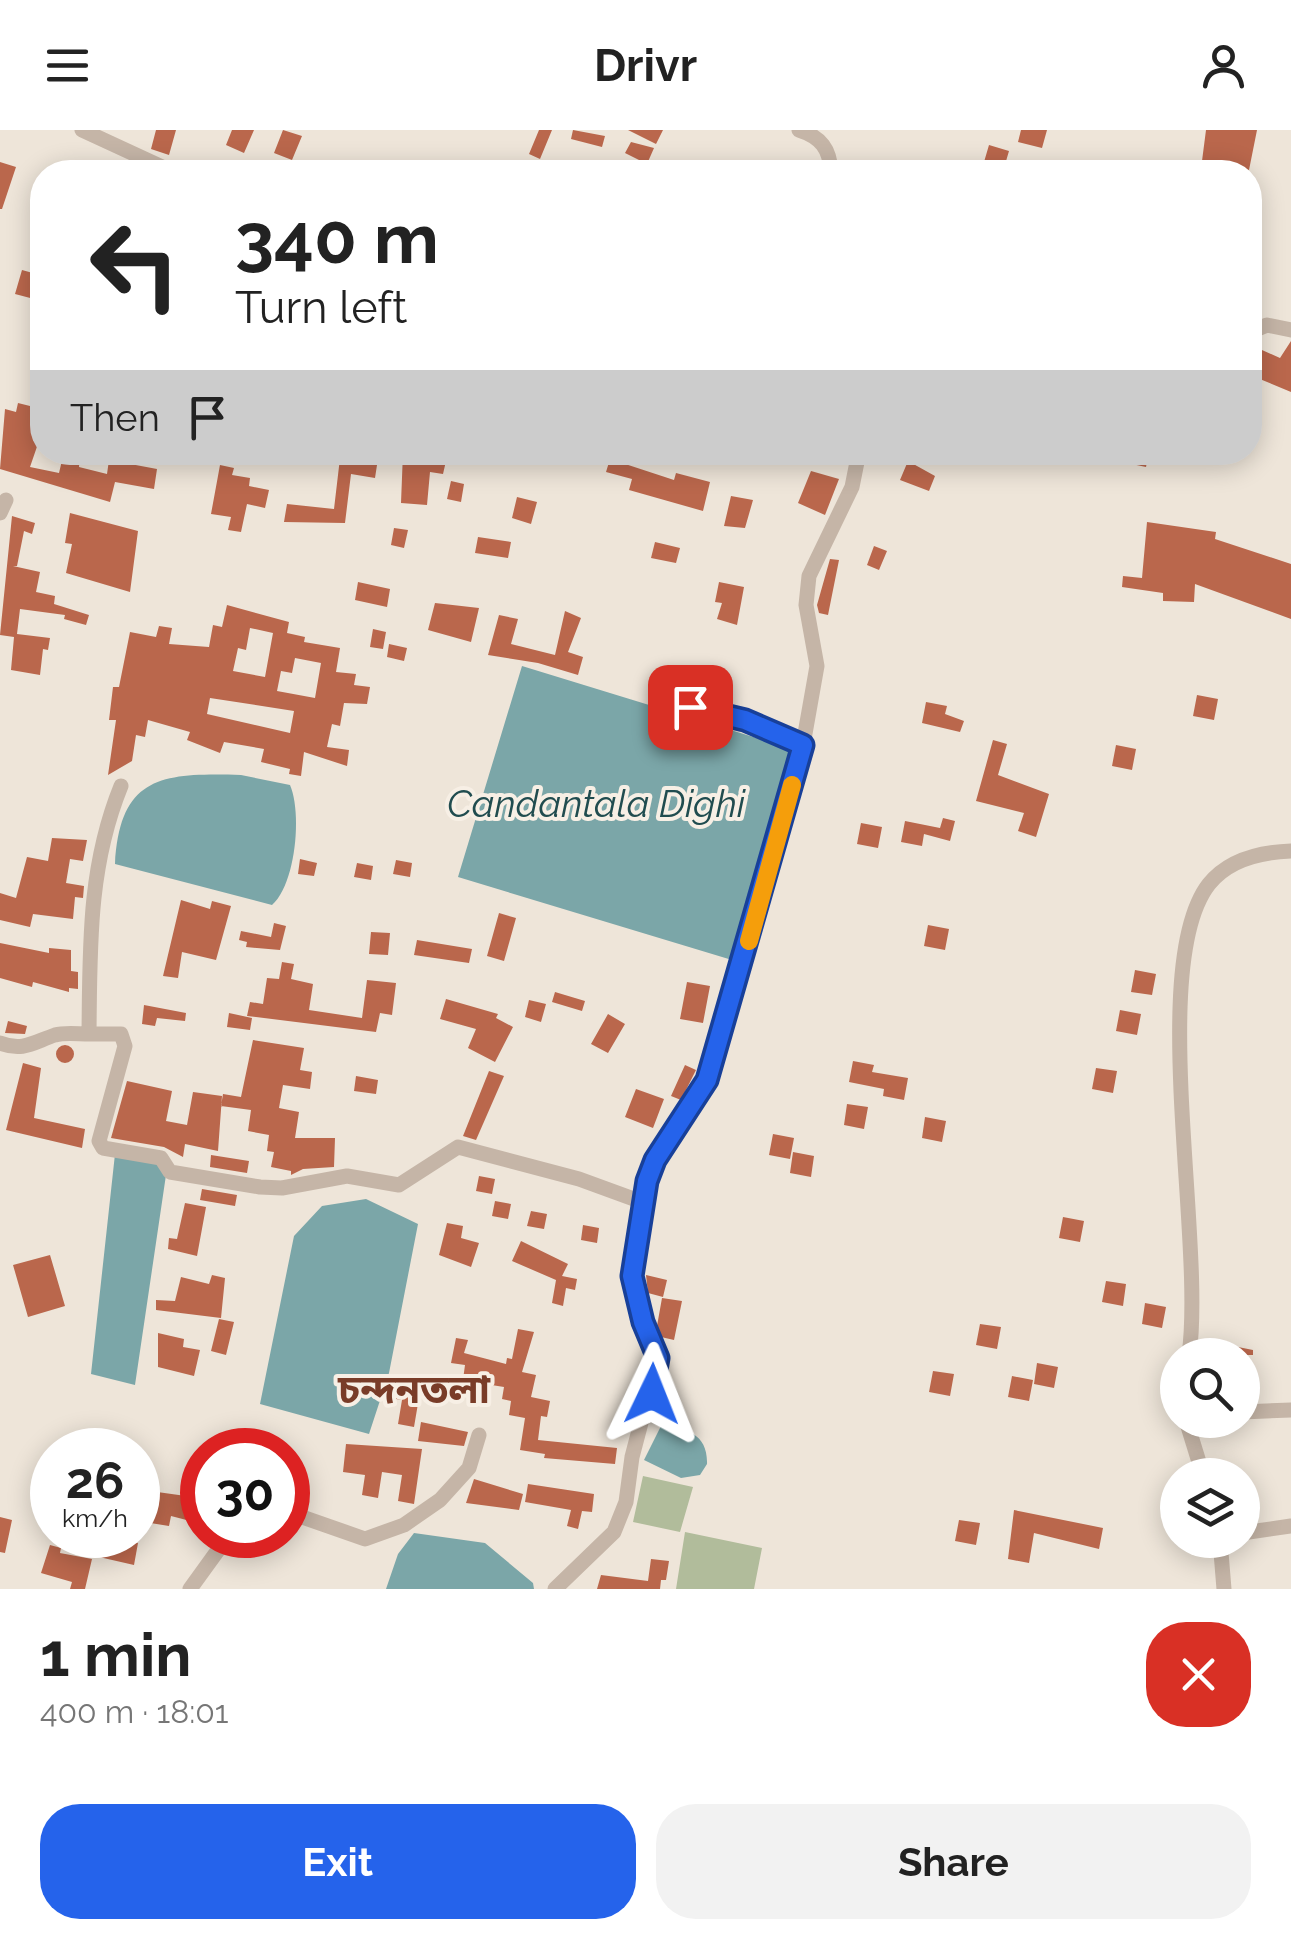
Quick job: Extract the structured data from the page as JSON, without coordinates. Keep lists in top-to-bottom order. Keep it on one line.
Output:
{"districts":["চন্দনতলা"],"water":["Candantala Dighi"],"page":{"header":"Drivr","turn":["340 m","Turn left"],"then":"Then","speed":"26 km/h","limit":"30","heading":["1 min","400 m · 18:01"],"buttons":["Exit","Share"]}}
